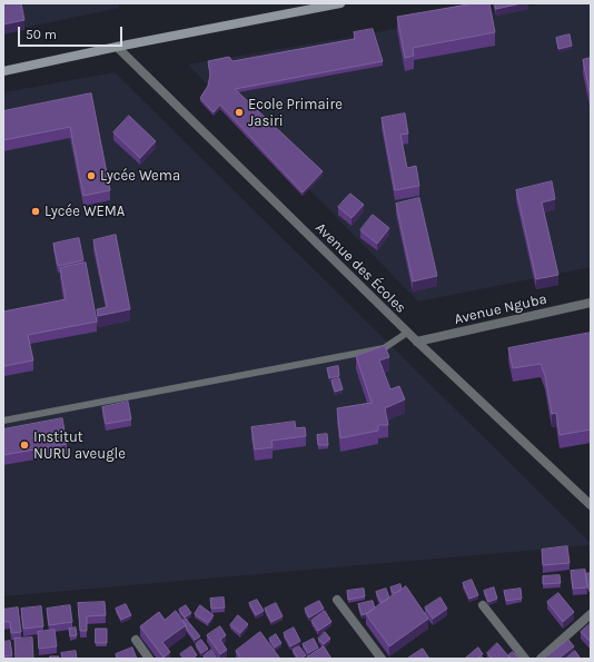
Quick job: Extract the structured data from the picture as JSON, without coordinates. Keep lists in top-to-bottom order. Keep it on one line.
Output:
{"streets":{"street":["Avenue des Écoles","Avenue Nguba"]},"crossings":[["Avenue des Écoles","Avenue Nguba"]],"places":["Ecole Primaire Jasiri","Lycée Wema","Lycée WEMA","Institut NURU aveugle"],"scale_bar":"50 m"}
